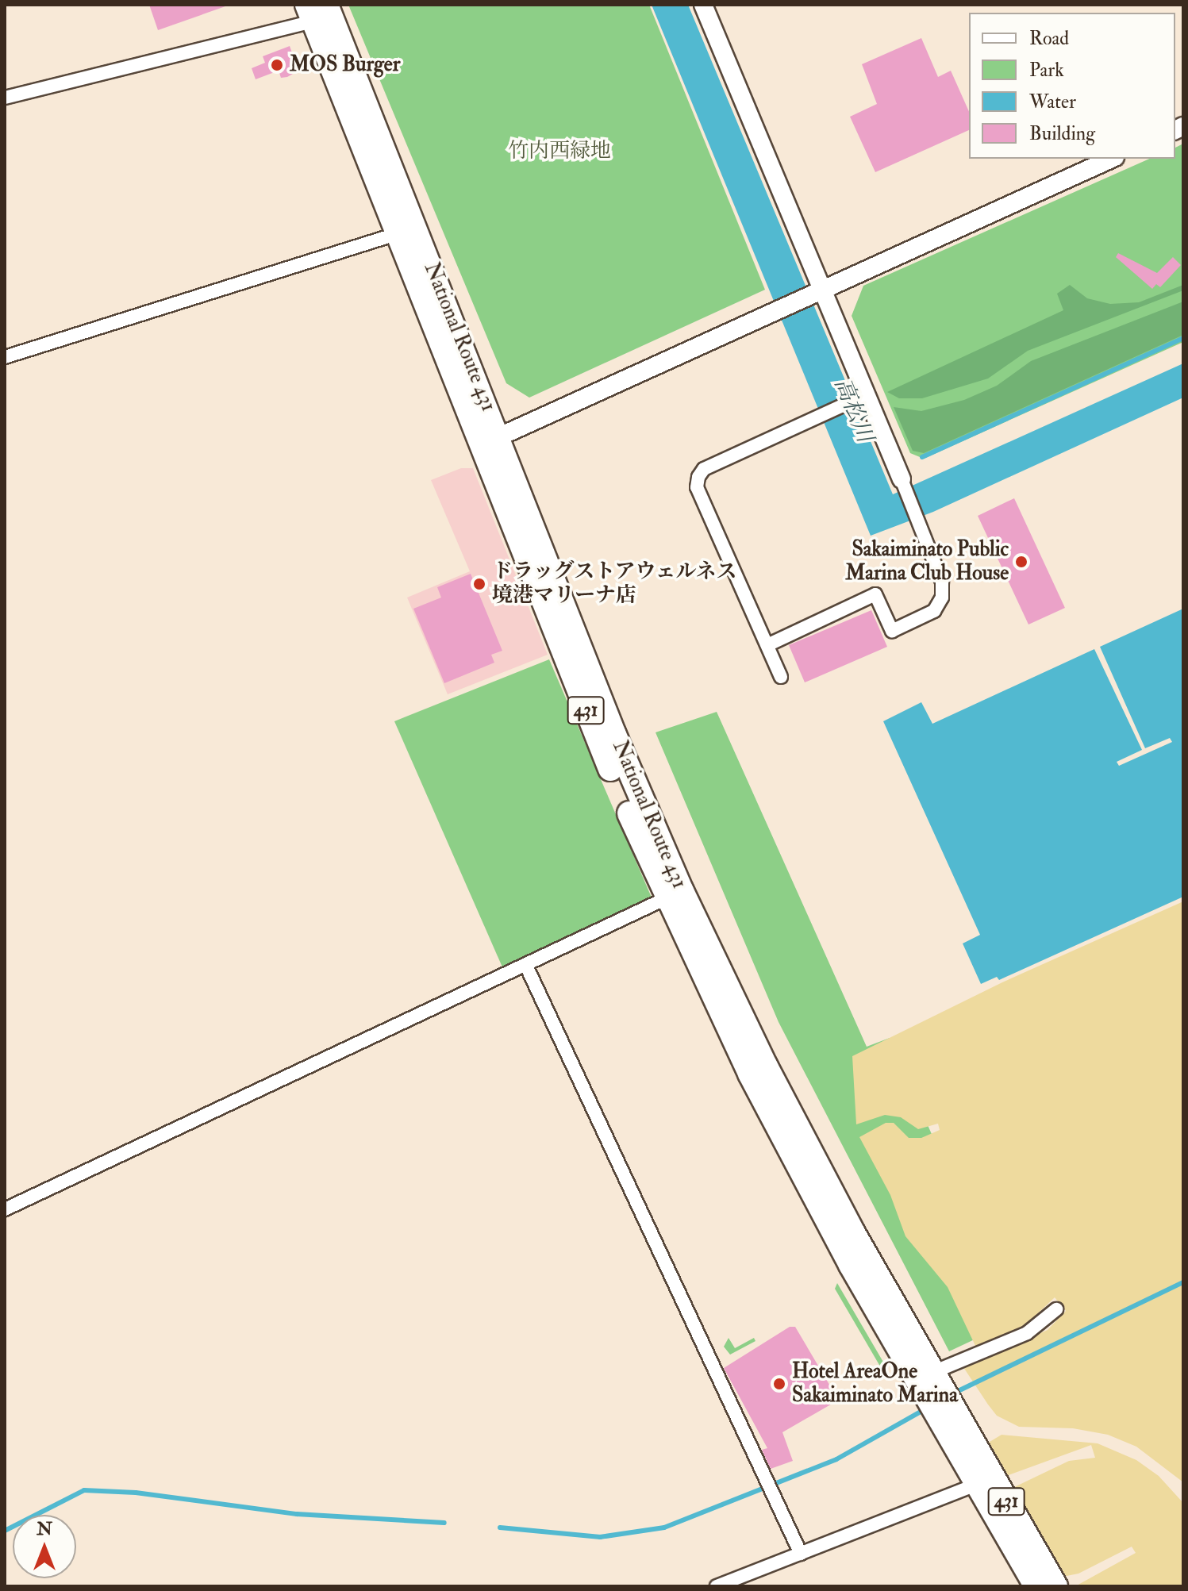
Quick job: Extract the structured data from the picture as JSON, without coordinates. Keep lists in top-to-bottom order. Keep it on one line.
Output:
{"streets":{"highway":["National Route 431","431"]},"water":["高松川"],"parks":["竹内西緑地"],"places":["MOS Burger","Sakaiminato Public Marina Club House","ドラッグストアウェルネス 境港マリーナ店","Hotel AreaOne Sakaiminato Marina"],"legend":["Road","Park","Water","Building"],"north":"top"}
